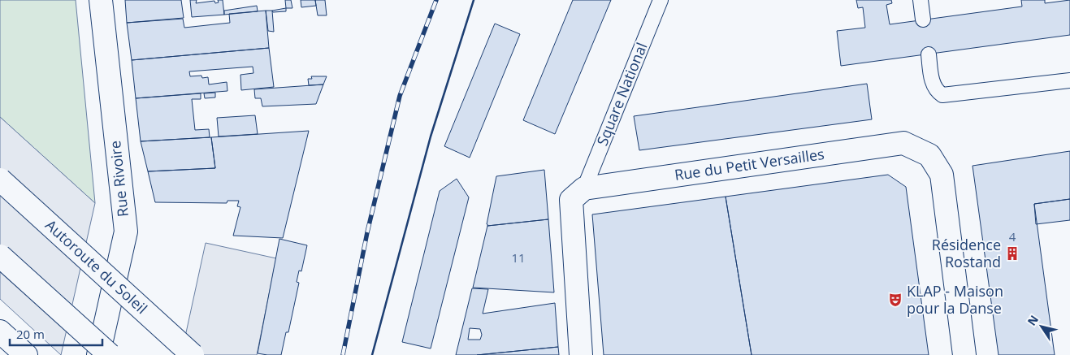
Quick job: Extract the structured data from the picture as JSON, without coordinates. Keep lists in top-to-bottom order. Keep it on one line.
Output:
{"streets":{"main road":["Rue du Petit Versailles","Rue Rivoire","Autoroute du Soleil"],"lane":["Square National"]},"crossings":[["Square National","Rue du Petit Versailles"]],"places":{"building":["Résidence Rostand"],"theatre":["KLAP - Maison pour la Danse"]},"house_numbers":["4","11"],"scale_bar":"20 m","north":"top left"}
